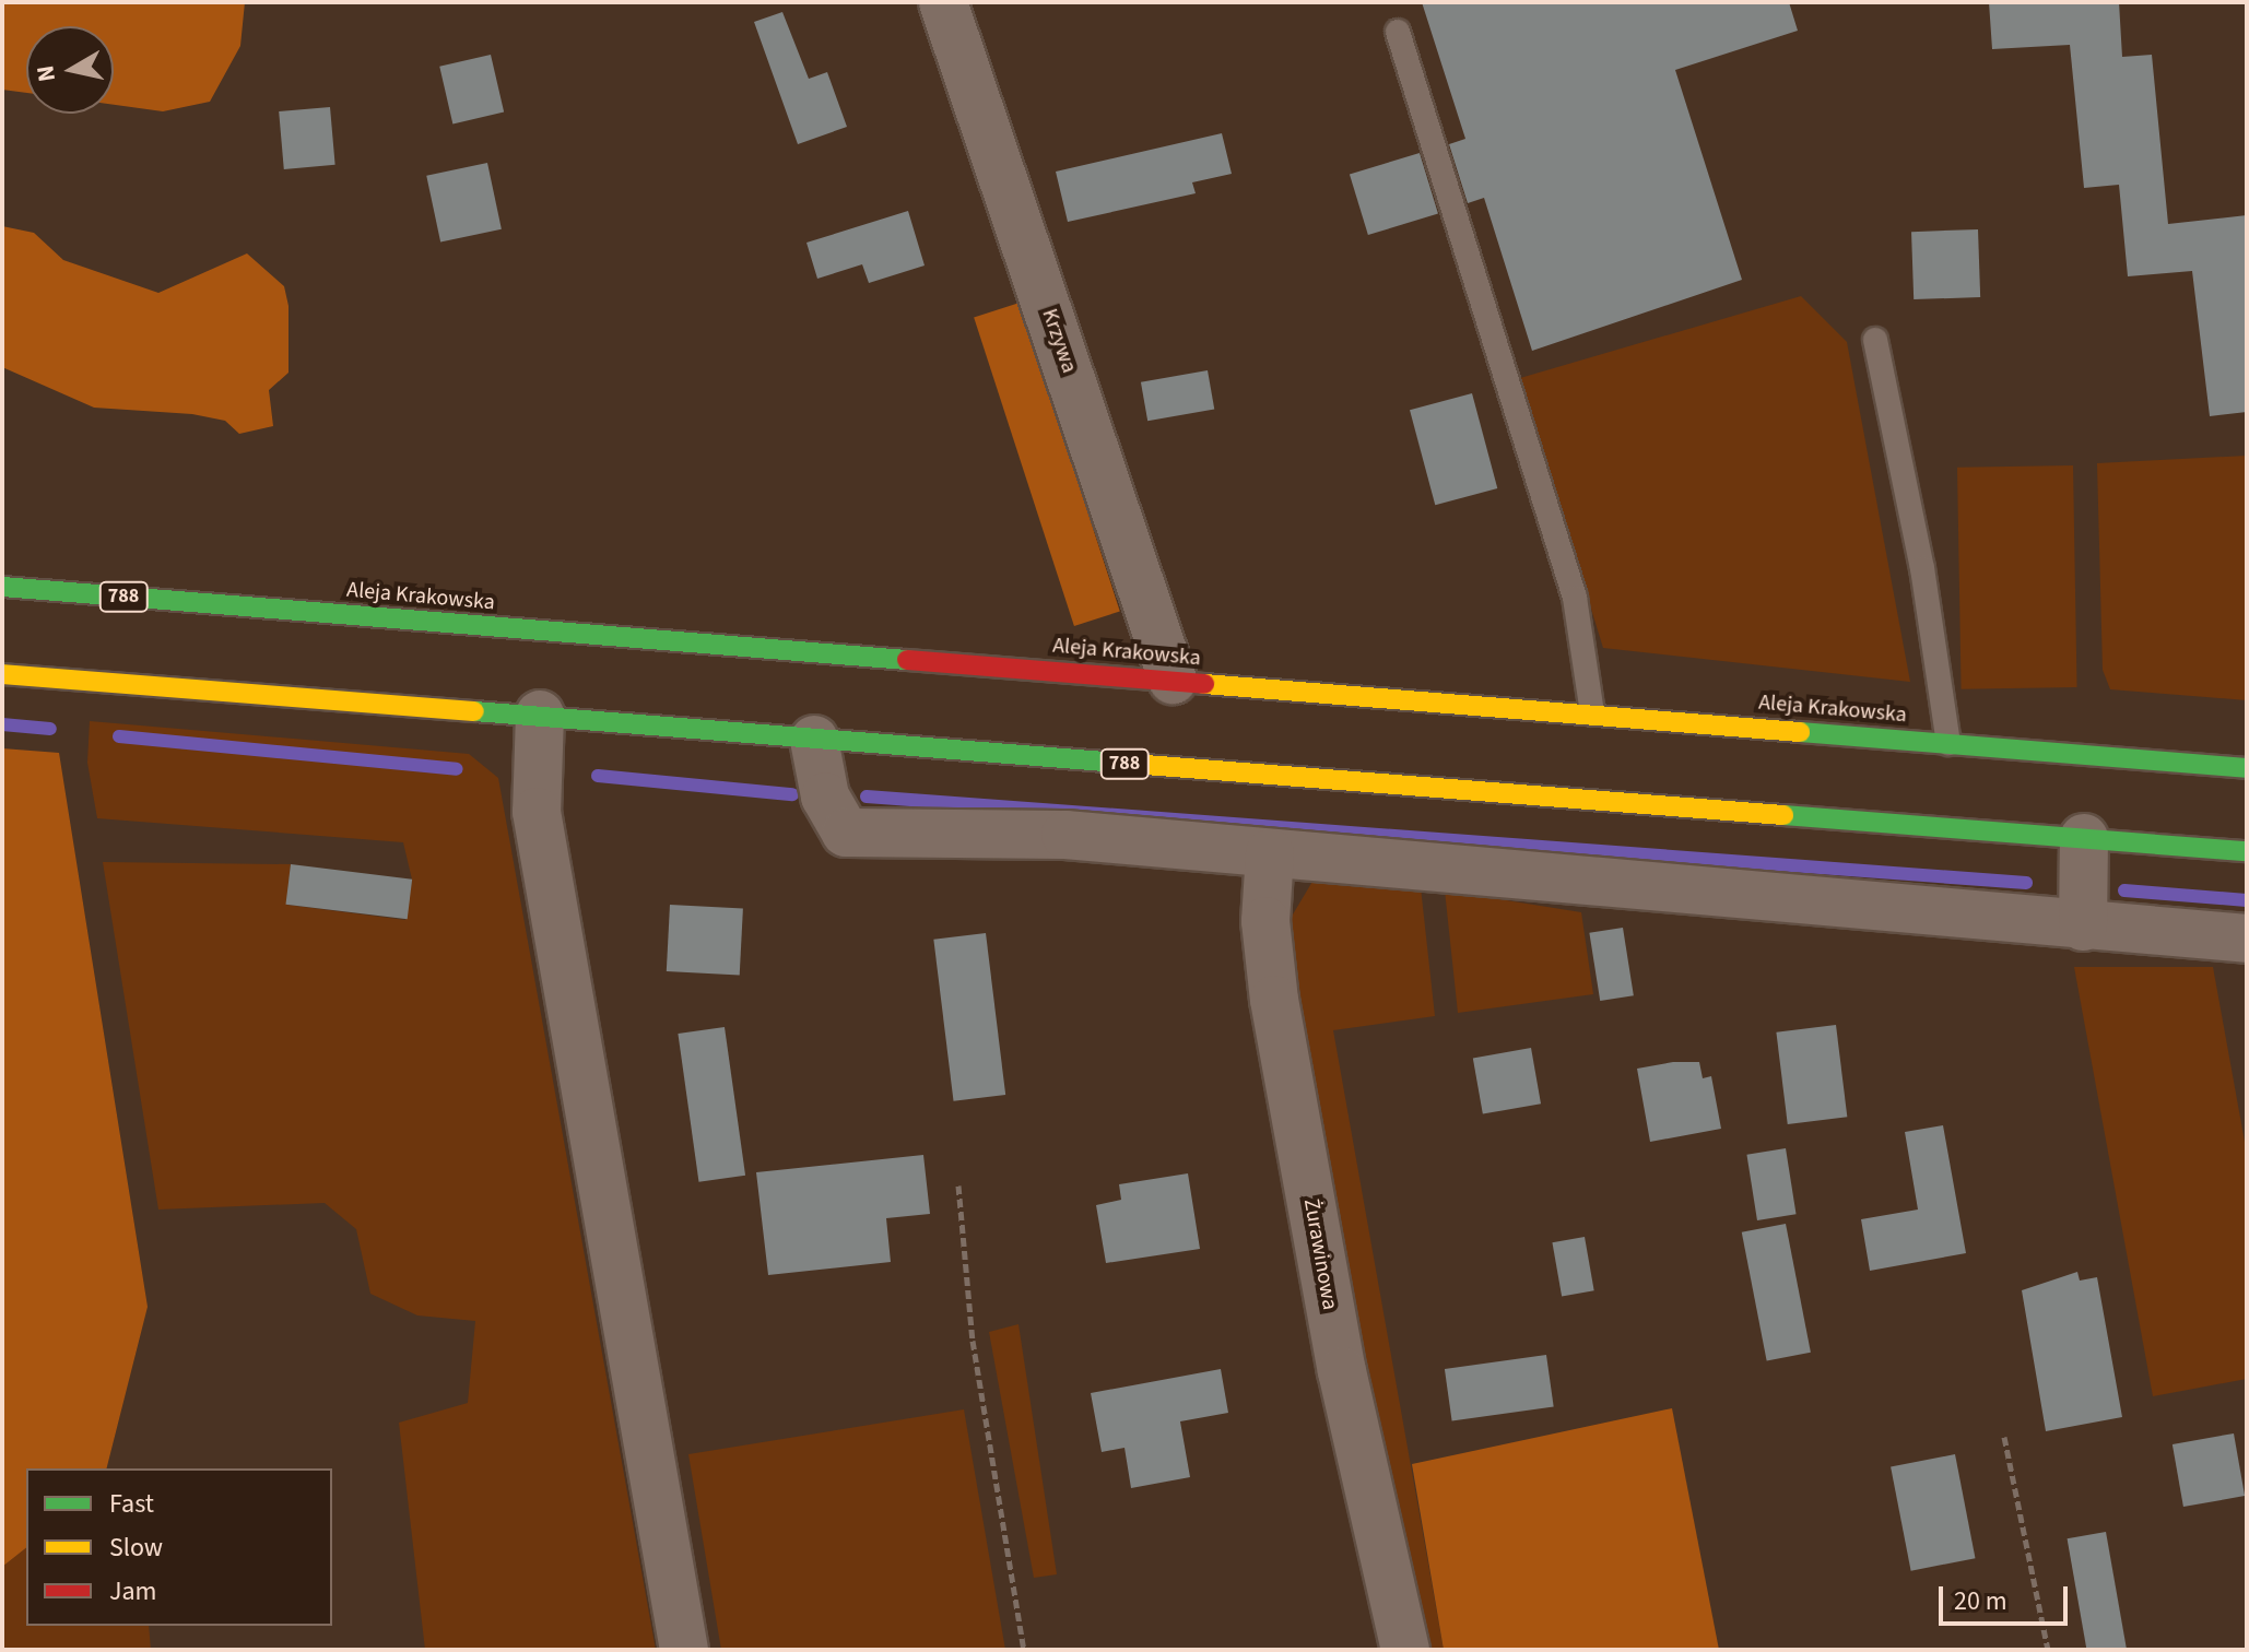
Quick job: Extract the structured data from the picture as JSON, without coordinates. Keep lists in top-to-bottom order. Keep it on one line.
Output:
{"streets":{"main road":["788","Aleja Krakowska"],"street":["Krzywa","Żurawinowa"]},"crossings":[["Krzywa","Aleja Krakowska"]],"legend":["Fast","Slow","Jam"],"scale_bar":"20 m","north":"left"}
